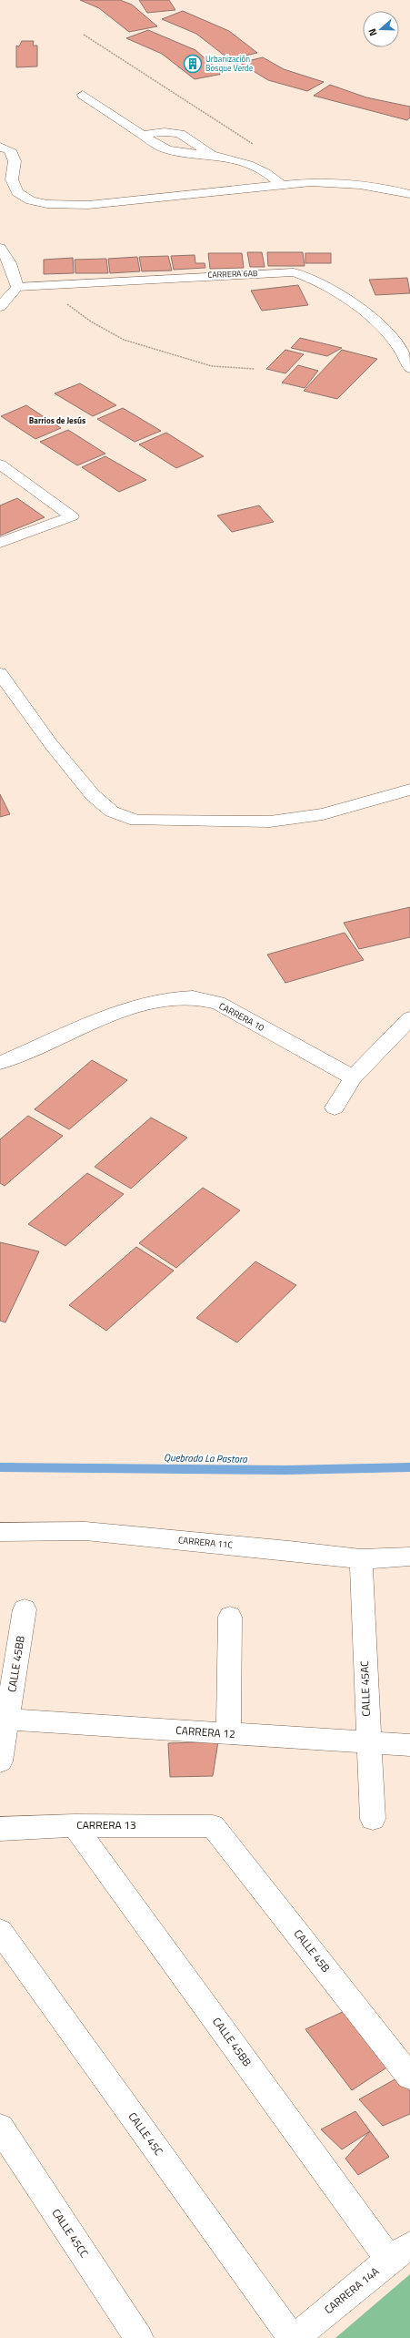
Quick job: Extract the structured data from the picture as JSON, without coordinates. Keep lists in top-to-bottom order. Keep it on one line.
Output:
{"streets":{"street":["CARRERA 6AB","CARRERA 10","CARRERA 11C","CALLE 45BB","CALLE 45AC","CARRERA 12","CARRERA 13","CALLE 45B","CALLE 45C","CALLE 45CC","CARRERA 14A"]},"crossings":[["CARRERA 11C","CALLE 45AC"],["CALLE 45BB","CARRERA 12"],["CALLE 45BB","CARRERA 13"],["CALLE 45BB","CARRERA 14A"],["CALLE 45AC","CARRERA 12"],["CARRERA 13","CALLE 45B"],["CALLE 45C","CARRERA 14A"]],"districts":["Barrios de Jesús"],"water":["Quebrada La Pastora"],"places":{"building":["Urbanización Bosque Verde"]},"north":"left"}
